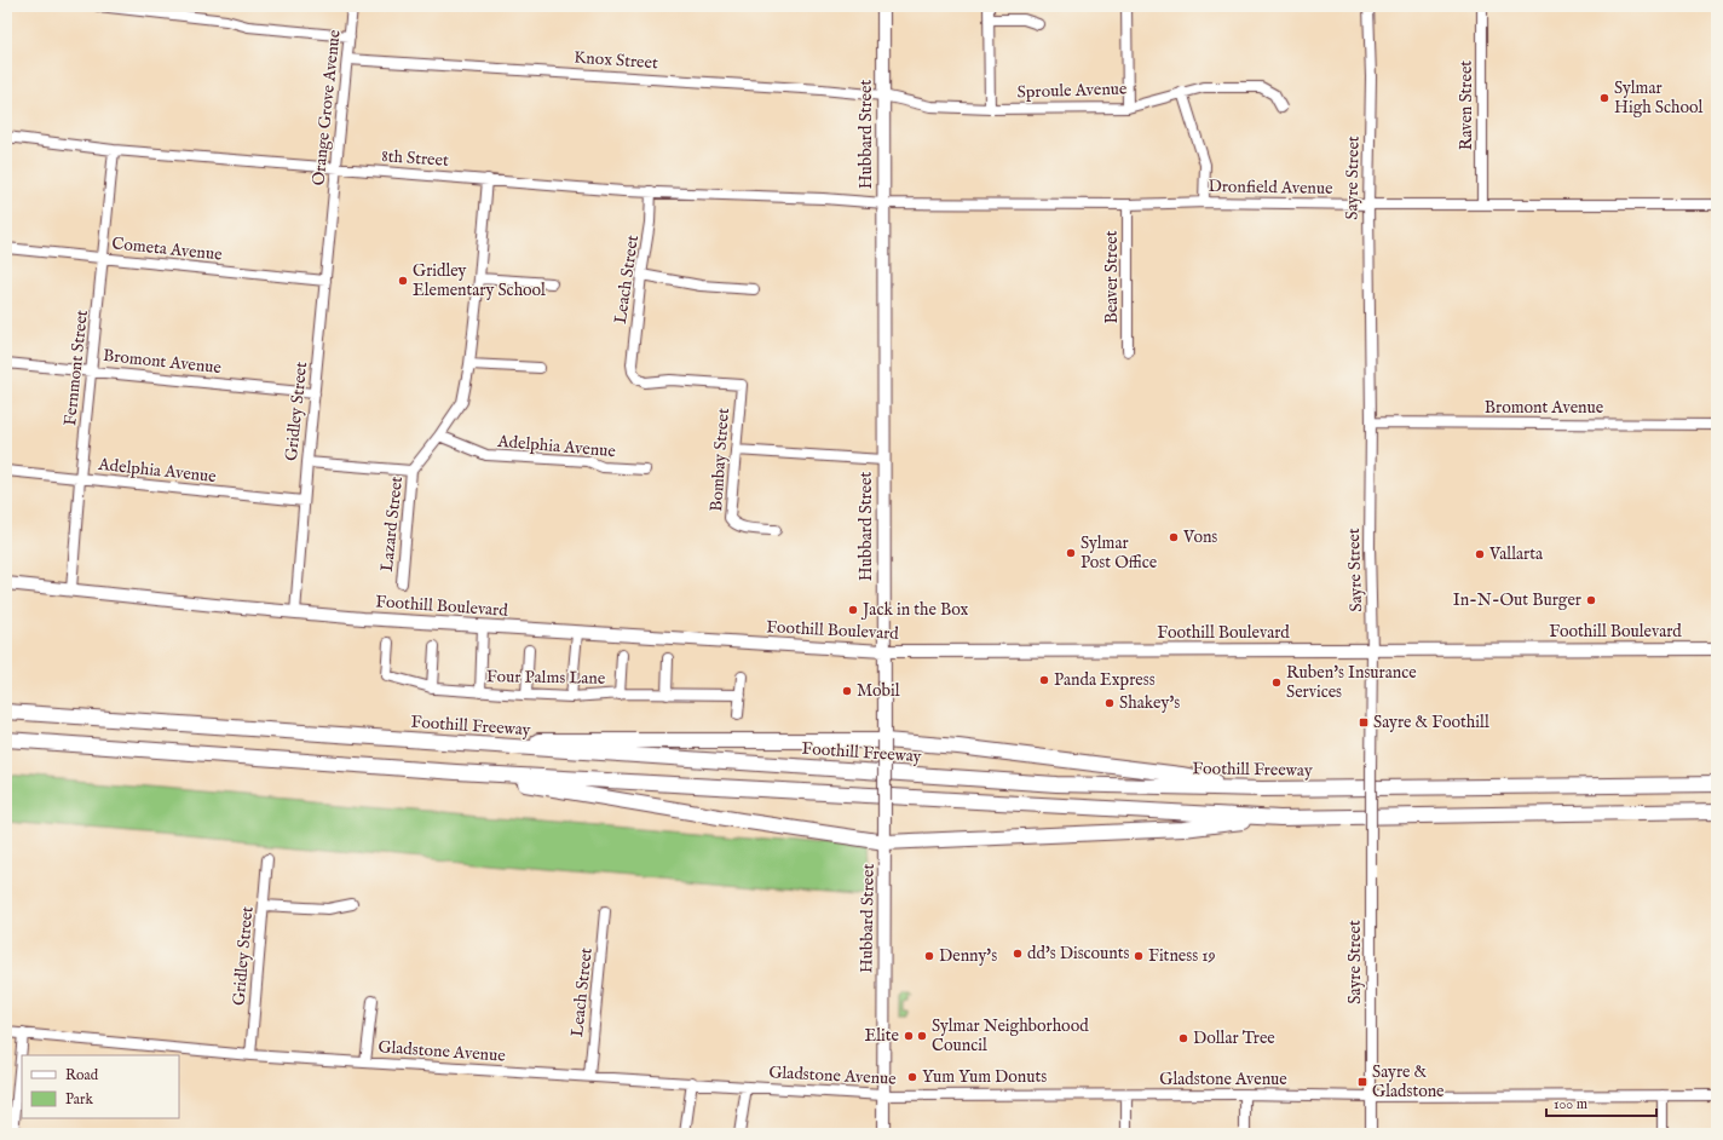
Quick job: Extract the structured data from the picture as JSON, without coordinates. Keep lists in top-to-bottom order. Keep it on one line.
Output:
{"streets":{"highway":["Foothill Freeway"],"main road":["Hubbard Street","Foothill Boulevard"],"street":["Knox Street","Sproule Avenue","Raven Street","Orange Grove Avenue","8th Street","Sayre Street","Dronfield Avenue","Cometa Avenue","Beaver Street","Leach Street","Bromont Avenue","Fernmont Street","Gridley Street","Adelphia Avenue","Bombay Street","Lazard Street","Four Palms Lane","Gladstone Avenue"]},"crossings":[["Knox Street","Sproule Avenue"],["Knox Street","Orange Grove Avenue"],["Knox Street","Hubbard Street"],["Sproule Avenue","Hubbard Street"],["Raven Street","Dronfield Avenue"],["Orange Grove Avenue","8th Street"],["Orange Grove Avenue","Gridley Street"],["Hubbard Street","Dronfield Avenue"],["Hubbard Street","Foothill Boulevard"],["Hubbard Street","Gladstone Avenue"],["8th Street","Dronfield Avenue"],["8th Street","Leach Street"],["8th Street","Fernmont Street"],["8th Street","Lazard Street"],["Sayre Street","Dronfield Avenue"],["Sayre Street","Bromont Avenue"],["Sayre Street","Foothill Boulevard"],["Sayre Street","Gladstone Avenue"],["Dronfield Avenue","Beaver Street"],["Cometa Avenue","Fernmont Street"],["Cometa Avenue","Gridley Street"],["Leach Street","Bombay Street"],["Leach Street","Gladstone Avenue"],["Bromont Avenue","Fernmont Street"],["Bromont Avenue","Gridley Street"],["Fernmont Street","Adelphia Avenue"],["Fernmont Street","Foothill Boulevard"],["Gridley Street","Adelphia Avenue"],["Gridley Street","Foothill Boulevard"],["Gridley Street","Gladstone Avenue"],["Adelphia Avenue","Lazard Street"]],"places":{"other":["Sylmar High School","Gridley Elementary School","Vons","Sylmar Post Office","Vallarta","In-N-Out Burger","Jack in the Box","Panda Express","Ruben's Insurance Services","Mobil","Shakey's","dd's Discounts","Denny's","Fitness 19","Elite","Sylmar Neighborhood Council","Dollar Tree","Yum Yum Donuts"],"transit":["Sayre & Foothill","Sayre & Gladstone"]},"legend":["Road","Park"],"scale_bar":"100 m"}
